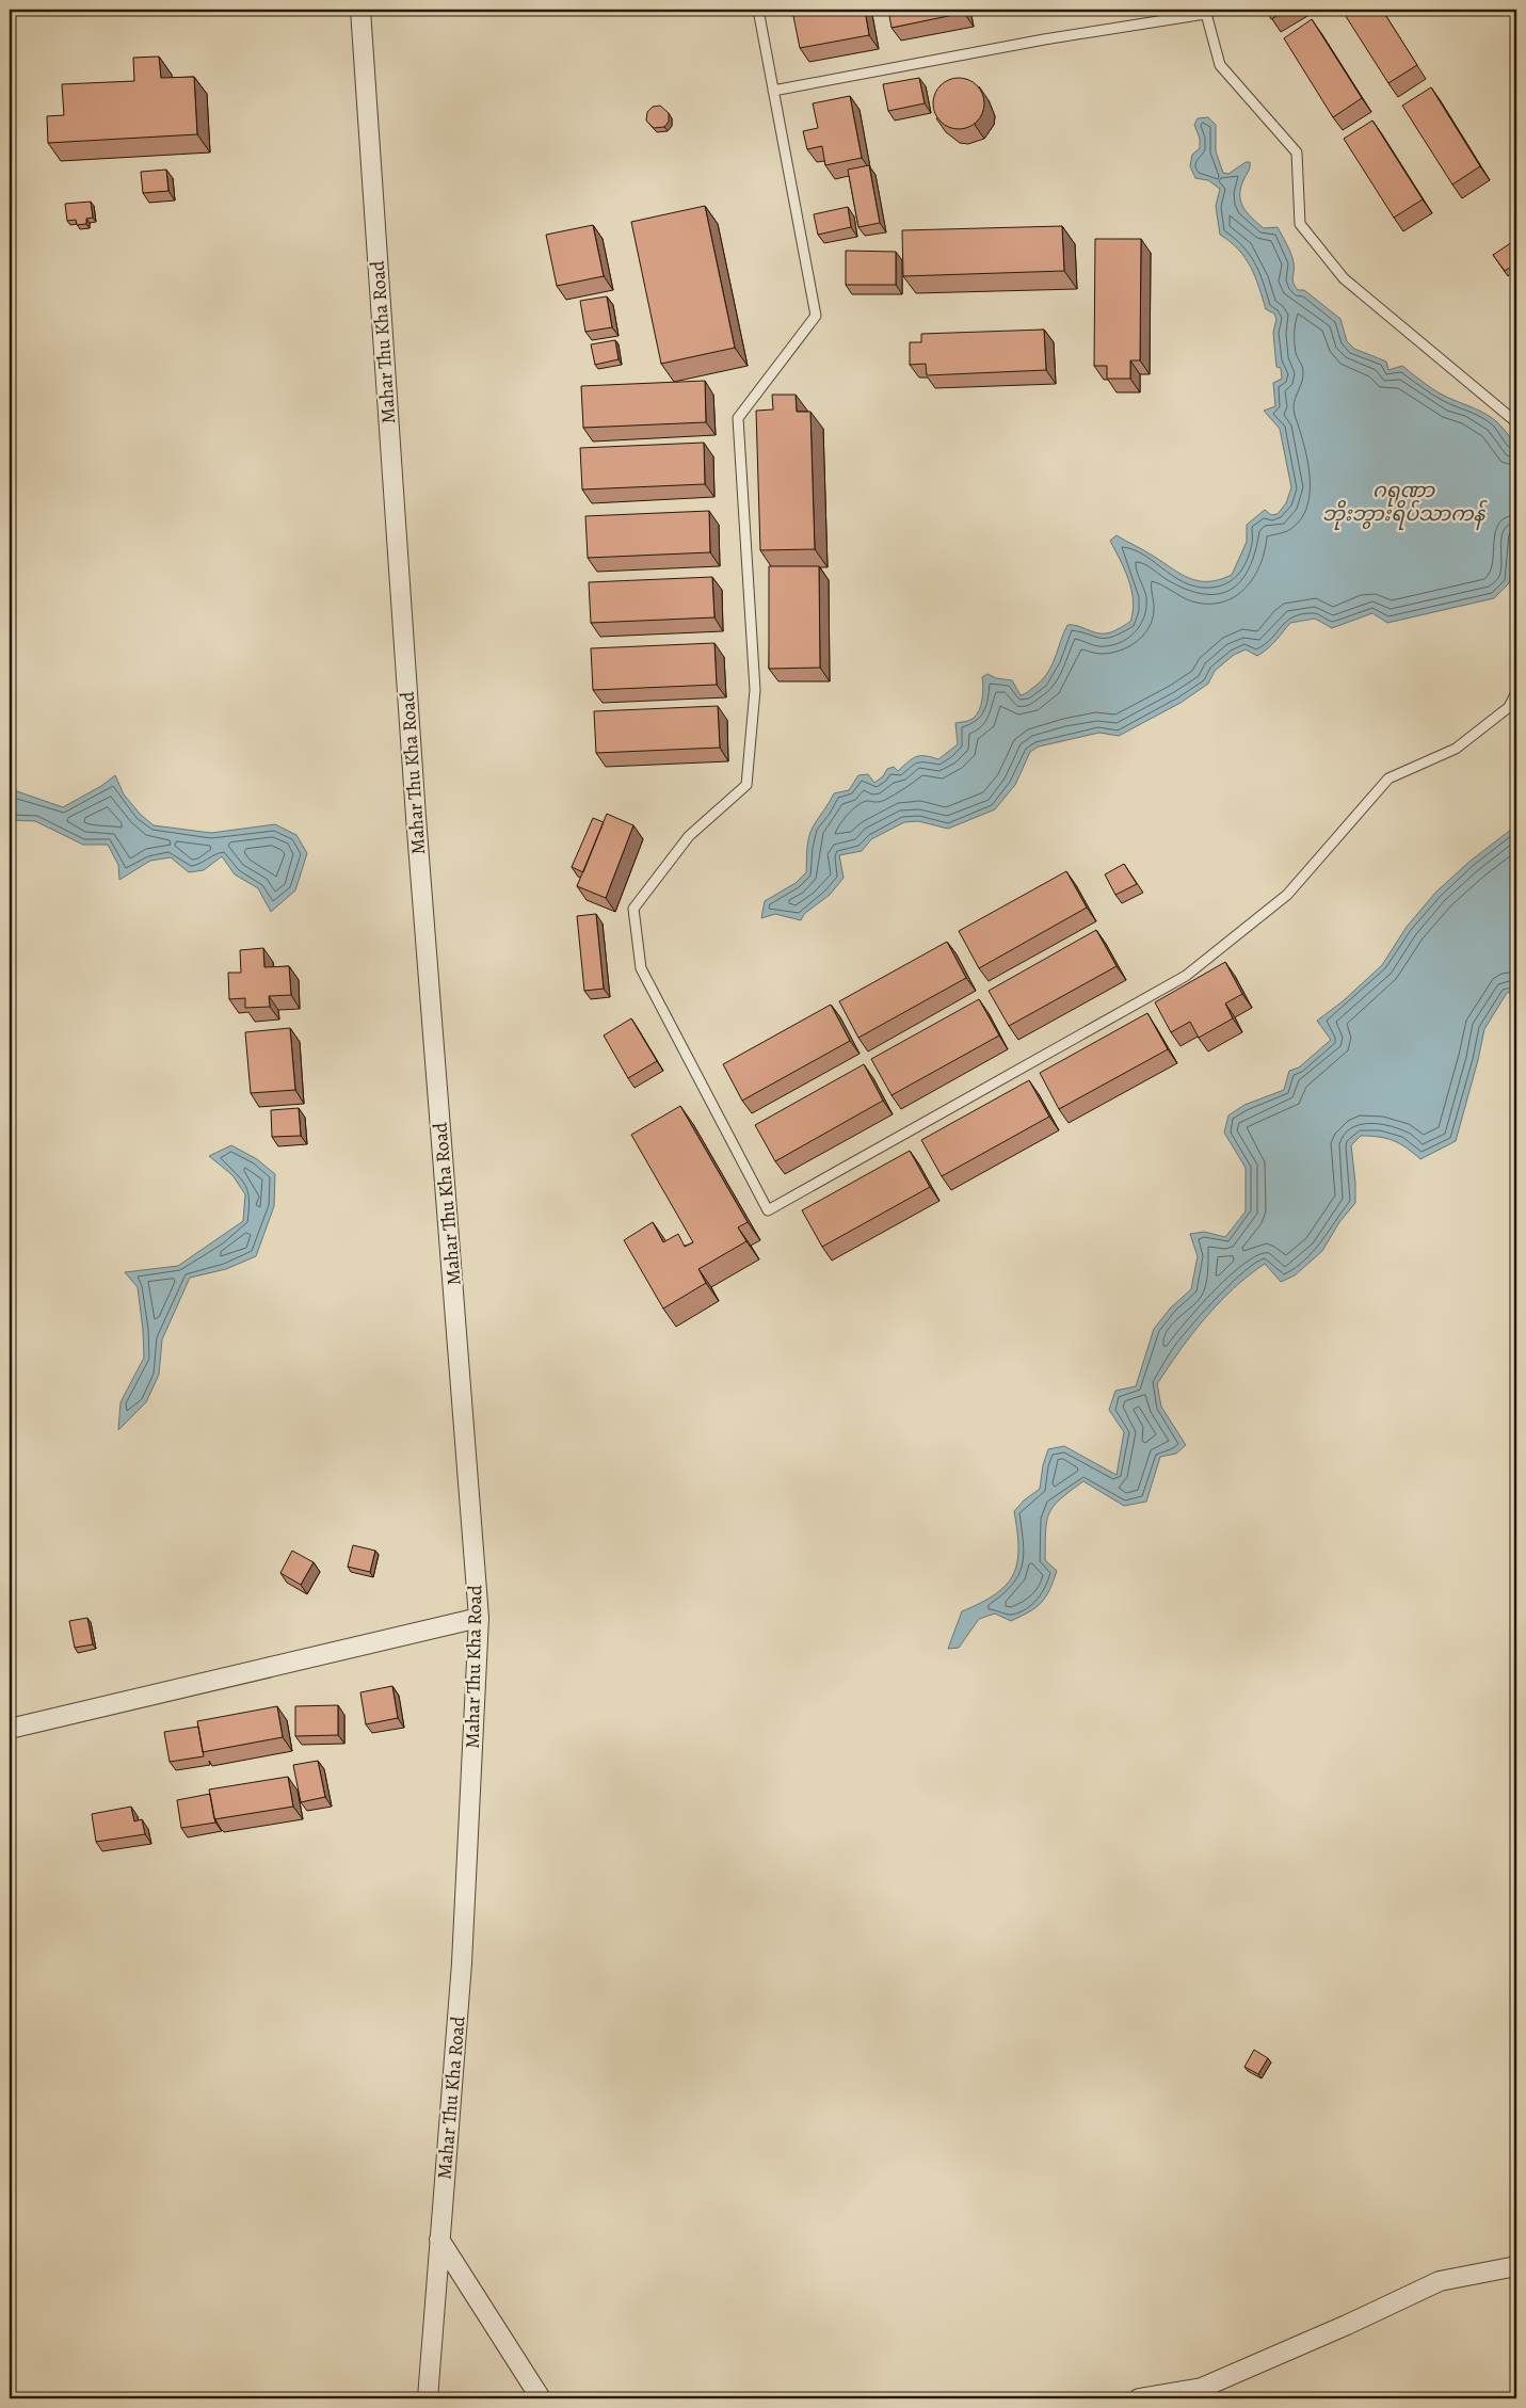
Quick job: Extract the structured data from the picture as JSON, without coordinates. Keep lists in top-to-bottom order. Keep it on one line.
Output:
{"streets":{"street":["Mahar Thu Kha Road"]},"water":["ဂရုဏာ ဘိုးဘွားရိပ်သာကန်"]}
